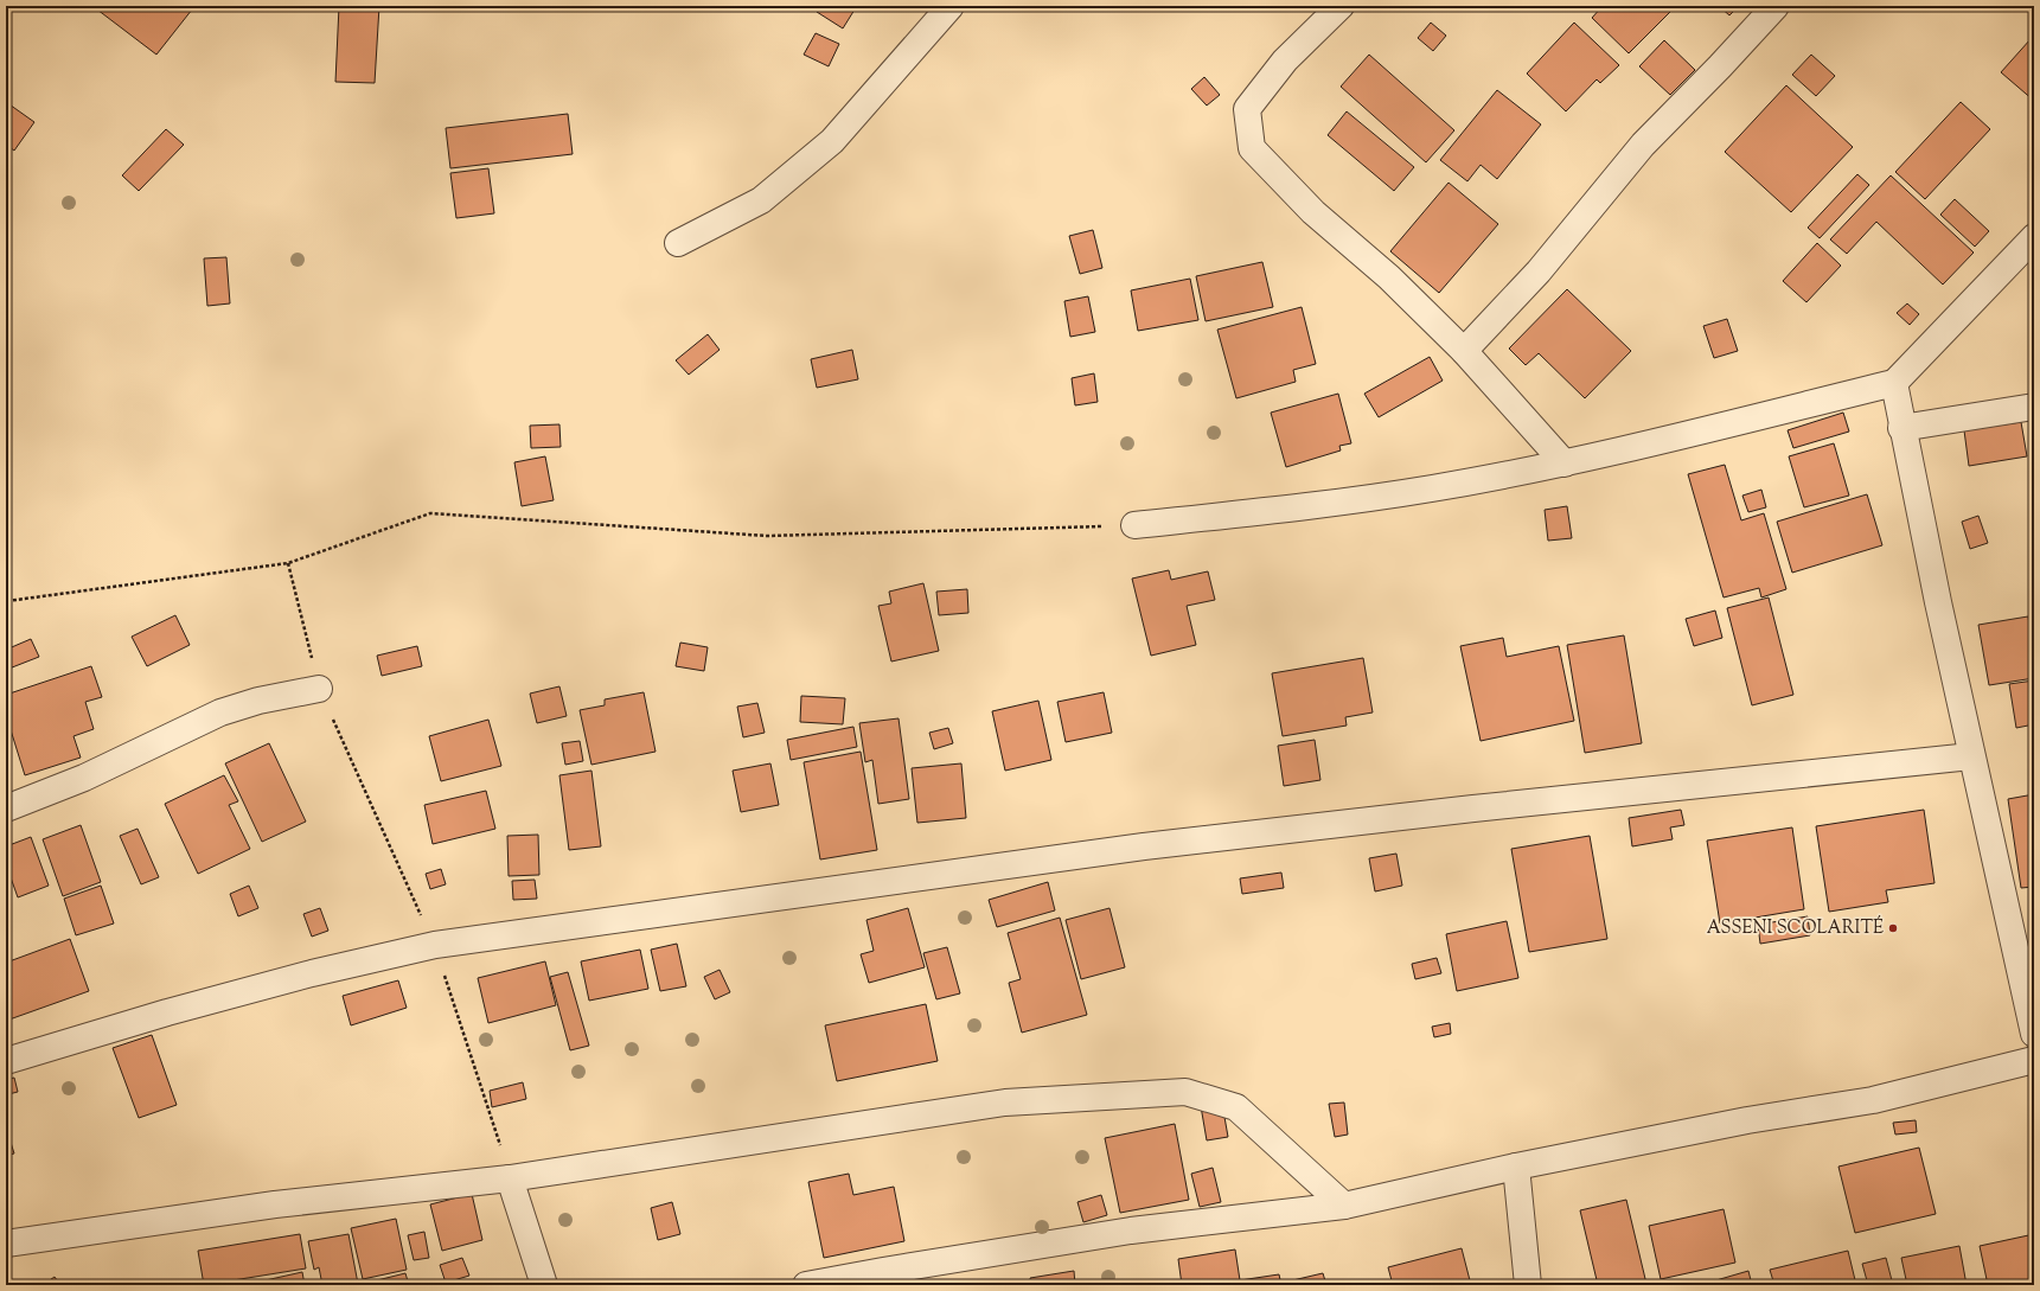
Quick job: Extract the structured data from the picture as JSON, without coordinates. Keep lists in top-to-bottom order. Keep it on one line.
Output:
{"places":["ASSENI SCOLARITÉ"]}
